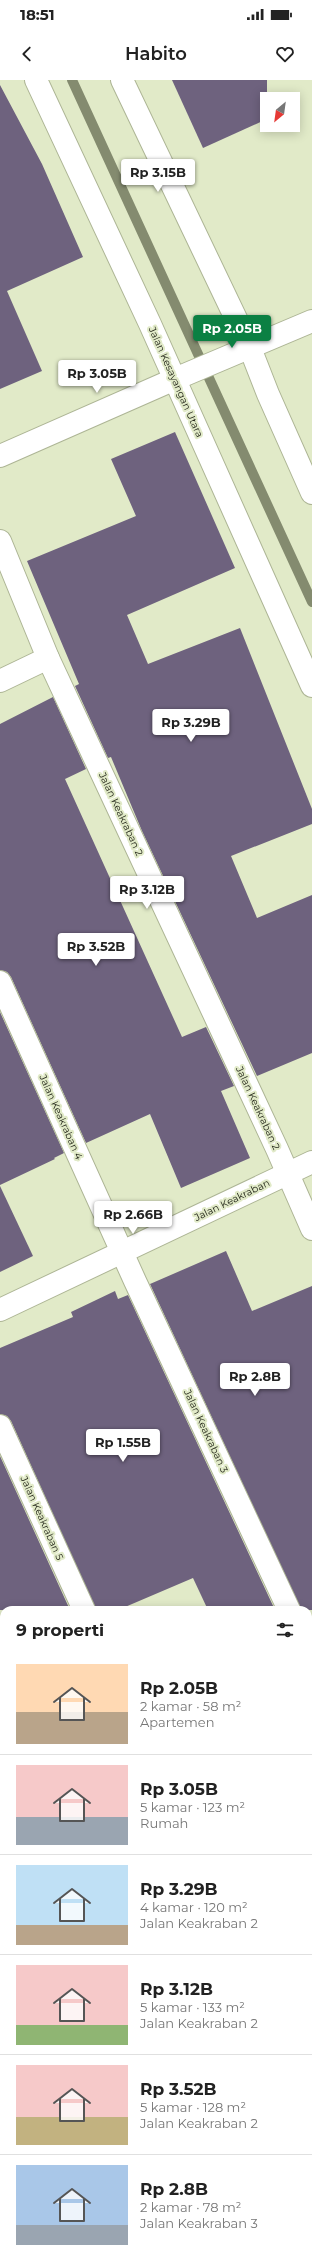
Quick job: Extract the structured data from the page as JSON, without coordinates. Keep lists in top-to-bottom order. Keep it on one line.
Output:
{"streets":{"street":["Jalan Kesayangan Utara","Jalan Keakraban 2","Jalan Keakraban 4","Jalan Keakraban","Jalan Keakraban 3","Jalan Keakraban 5"]},"crossings":[["Jalan Keakraban 2","Jalan Keakraban"],["Jalan Keakraban 4","Jalan Keakraban"],["Jalan Keakraban 4","Jalan Keakraban 3"],["Jalan Keakraban","Jalan Keakraban 3"]],"north":"bottom left","page":{"status":"18:51","header":"Habito","price":["Rp 3.15B","Rp 2.05B","Rp 3.05B","Rp 3.29B","Rp 3.12B","Rp 3.52B","Rp 2.66B","Rp 2.8B","Rp 1.55B"],"heading":"9 properti","list":[{"name":"Rp 2.05B","note":"2 kamar · 58 m² · Apartemen"},{"name":"Rp 3.05B","note":"5 kamar · 123 m² · Rumah"},{"name":"Rp 3.29B","note":"4 kamar · 120 m² · Jalan Keakraban 2"},{"name":"Rp 3.12B","note":"5 kamar · 133 m² · Jalan Keakraban 2"},{"name":"Rp 3.52B","note":"5 kamar · 128 m² · Jalan Keakraban 2"},{"name":"Rp 2.8B","note":"2 kamar · 78 m² · Jalan Keakraban 3"}]}}
